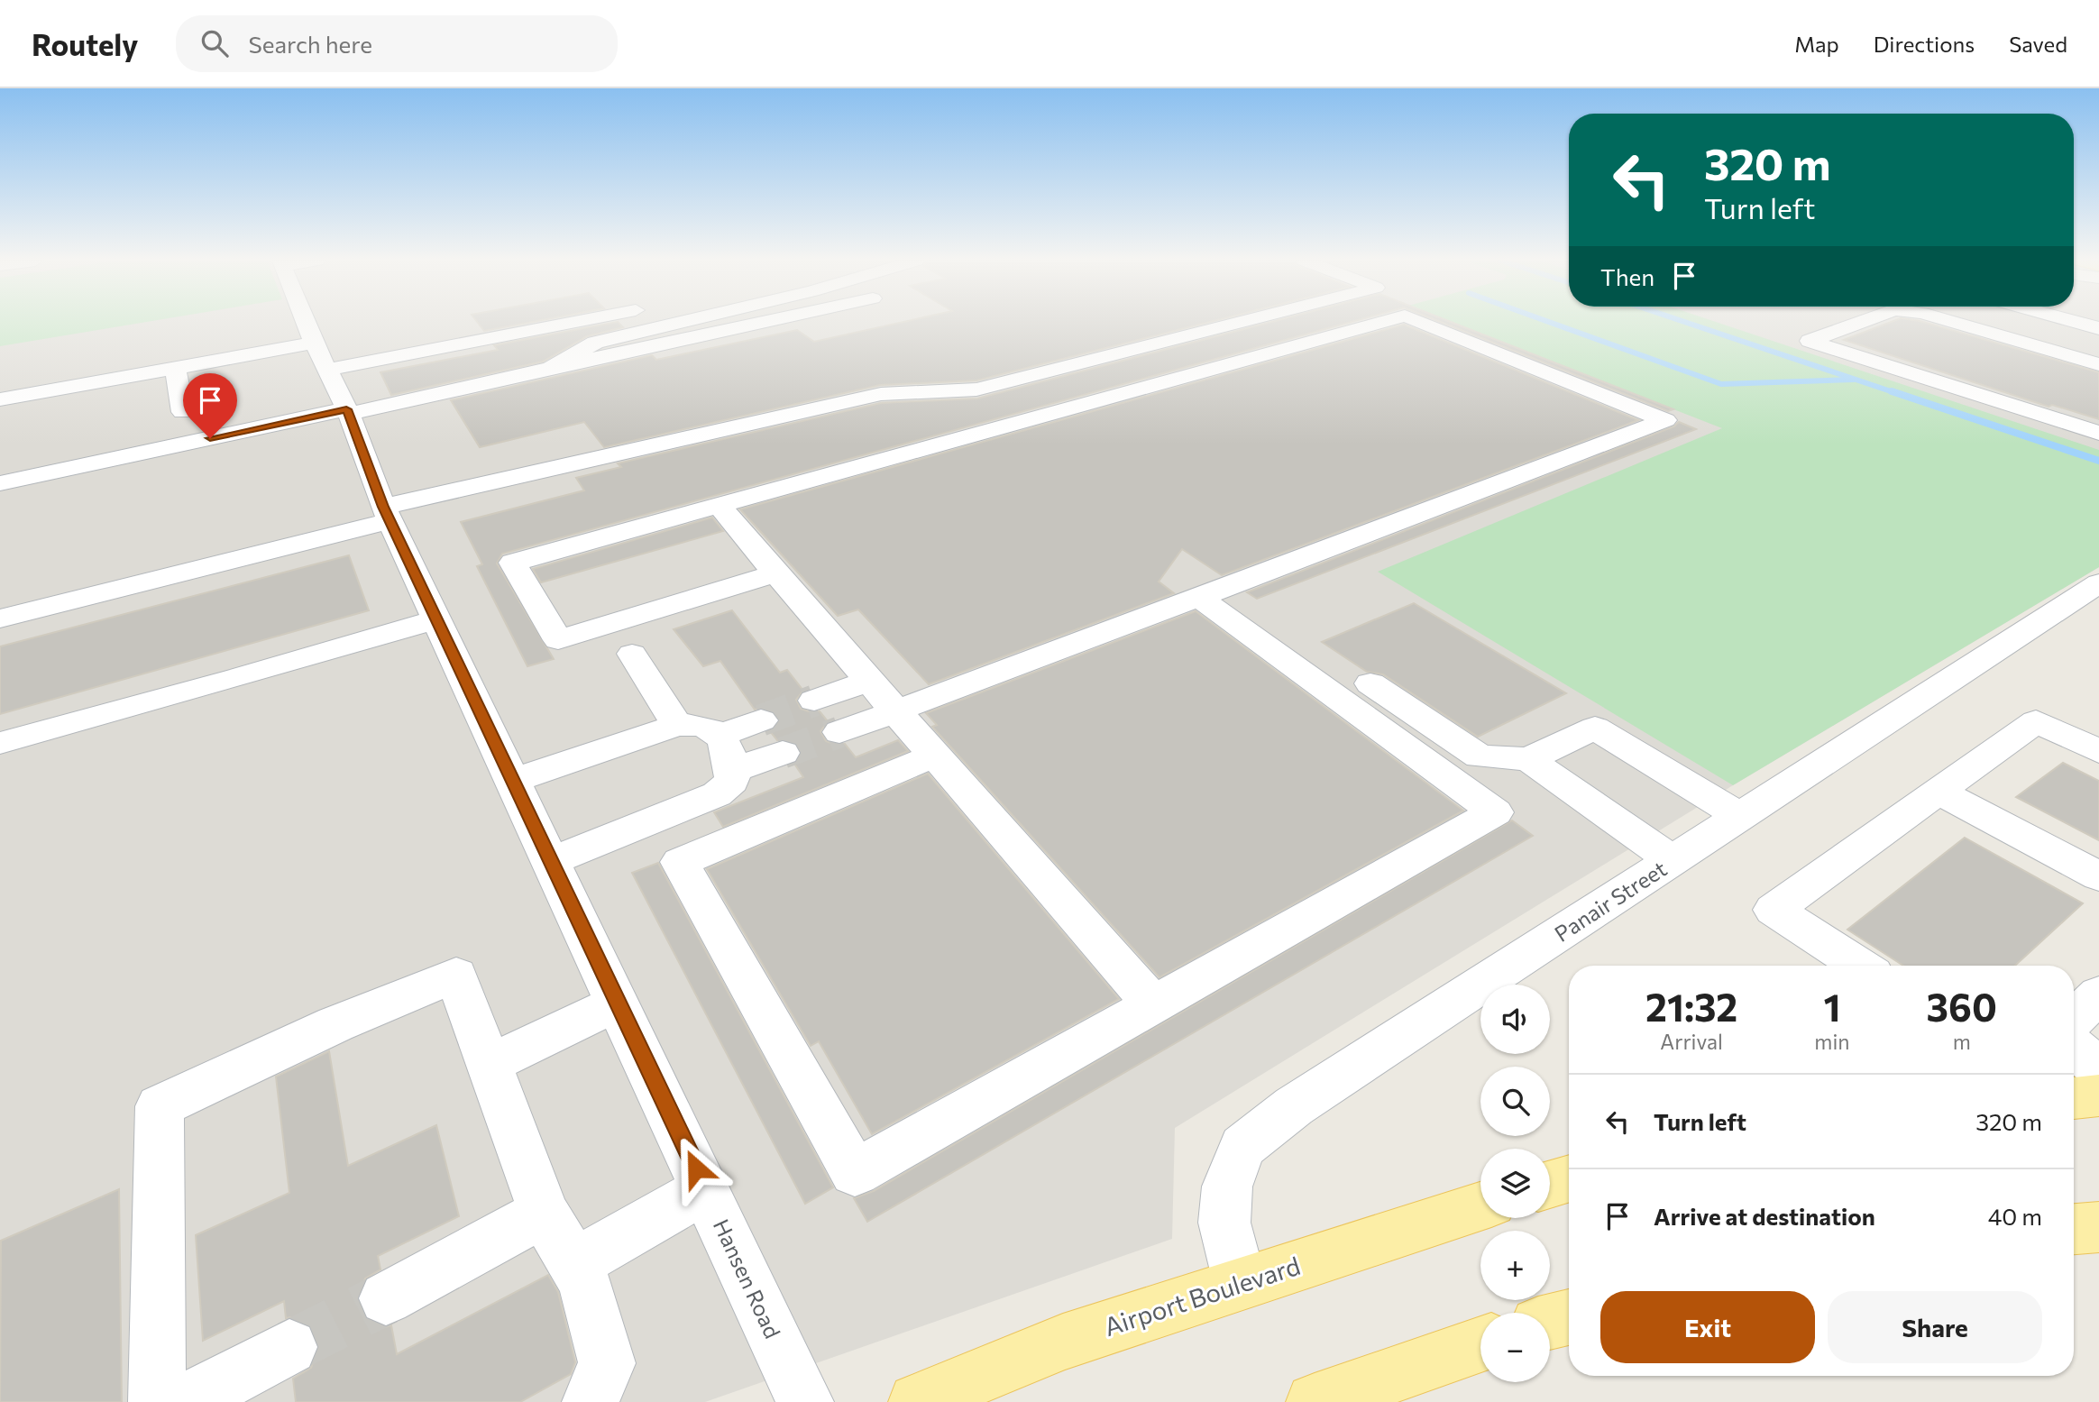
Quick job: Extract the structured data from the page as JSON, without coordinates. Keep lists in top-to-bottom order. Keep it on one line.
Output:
{"streets":{"main road":["Airport Boulevard"],"street":["Panair Street","Hansen Road"]},"crossings":[["Panair Street","Airport Boulevard"]],"page":{"header":"Routely","search":"Search here","nav":["Map","Directions","Saved"],"turn":["320 m","Turn left"],"then":"Then","eta":["21:32","Arrival","1","min","360","m"],"map_buttons":["+","−"],"list":[{"name":"Turn left","value":"320 m"},{"name":"Arrive at destination","value":"40 m"}],"buttons":["Exit","Share"]}}
